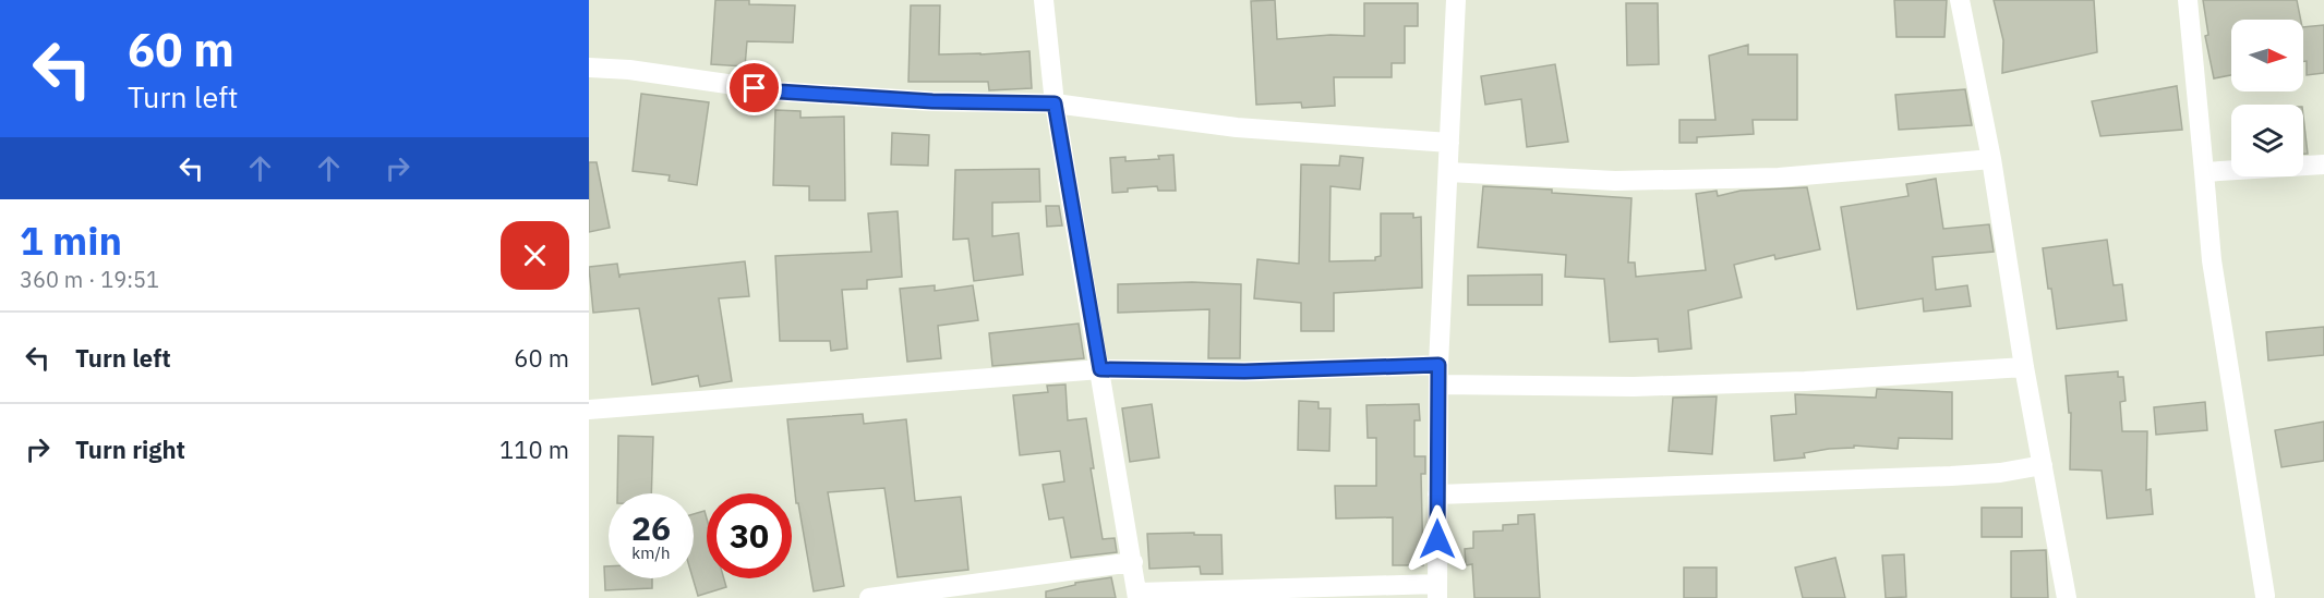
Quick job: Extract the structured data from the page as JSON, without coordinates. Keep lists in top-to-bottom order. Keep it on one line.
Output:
{"north":"right","page":{"turn":["60 m","Turn left"],"heading":["1 min","360 m · 19:51"],"list":[{"name":"Turn left","value":"60 m"},{"name":"Turn right","value":"110 m"}],"speed":"26 km/h","limit":"30"}}
